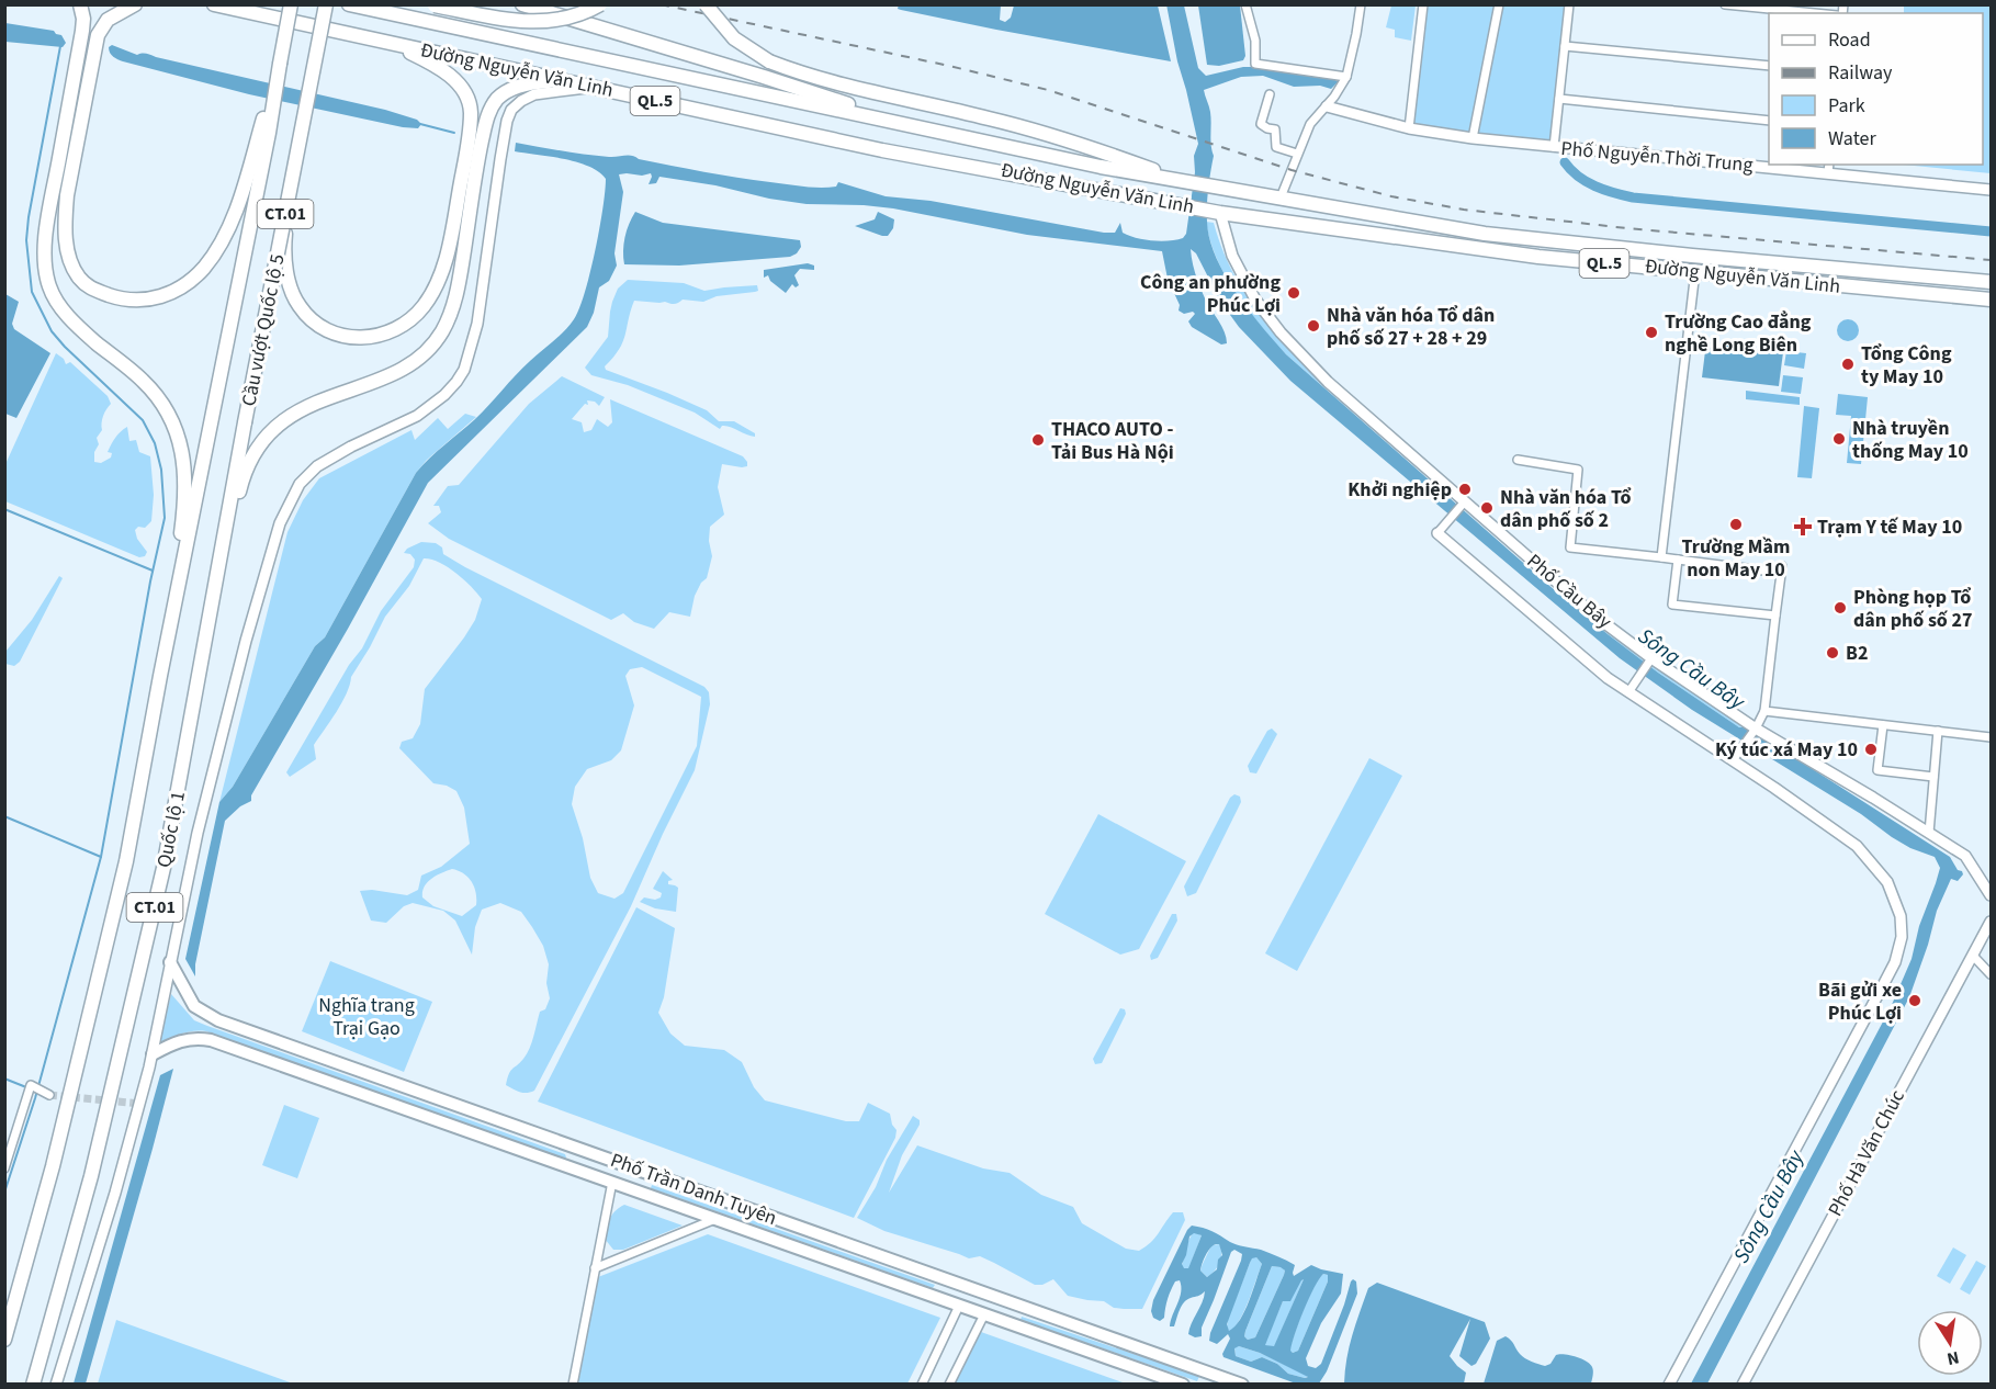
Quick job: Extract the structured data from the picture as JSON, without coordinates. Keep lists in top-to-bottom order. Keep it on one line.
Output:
{"streets":{"highway":["Đường Nguyễn Văn Linh","QL.5","CT.01","Cầu vượt Quốc lộ 5","Quốc lộ 1"],"main road":["Phố Trần Danh Tuyên"],"street":["Phố Nguyễn Thời Trung","Phố Cầu Bây","Phố Hà Văn Chúc"]},"crossings":[["Đường Nguyễn Văn Linh","Phố Cầu Bây"],["Cầu vượt Quốc lộ 5","Quốc lộ 1"]],"water":["Sông Cầu Bây"],"parks":["Nghĩa trang Trại Gạo"],"places":{"other":["Công an phường Phúc Lợi","Nhà văn hóa Tổ dân phố số 27 + 28 + 29","Trường Cao đẳng nghề Long Biên","Tổng Công ty May 10","Nhà truyền thống May 10","THACO AUTO - Tải Bus Hà Nội","Khởi nghiệp","Nhà văn hóa Tổ dân phố số 2","Trường Mầm non May 10","Phòng họp Tổ dân phố số 27","B2","Ký túc xá May 10","Bãi gửi xe Phúc Lợi"],"health":["Trạm Y tế May 10"]},"legend":["Road","Railway","Park","Water"],"north":"bottom"}
